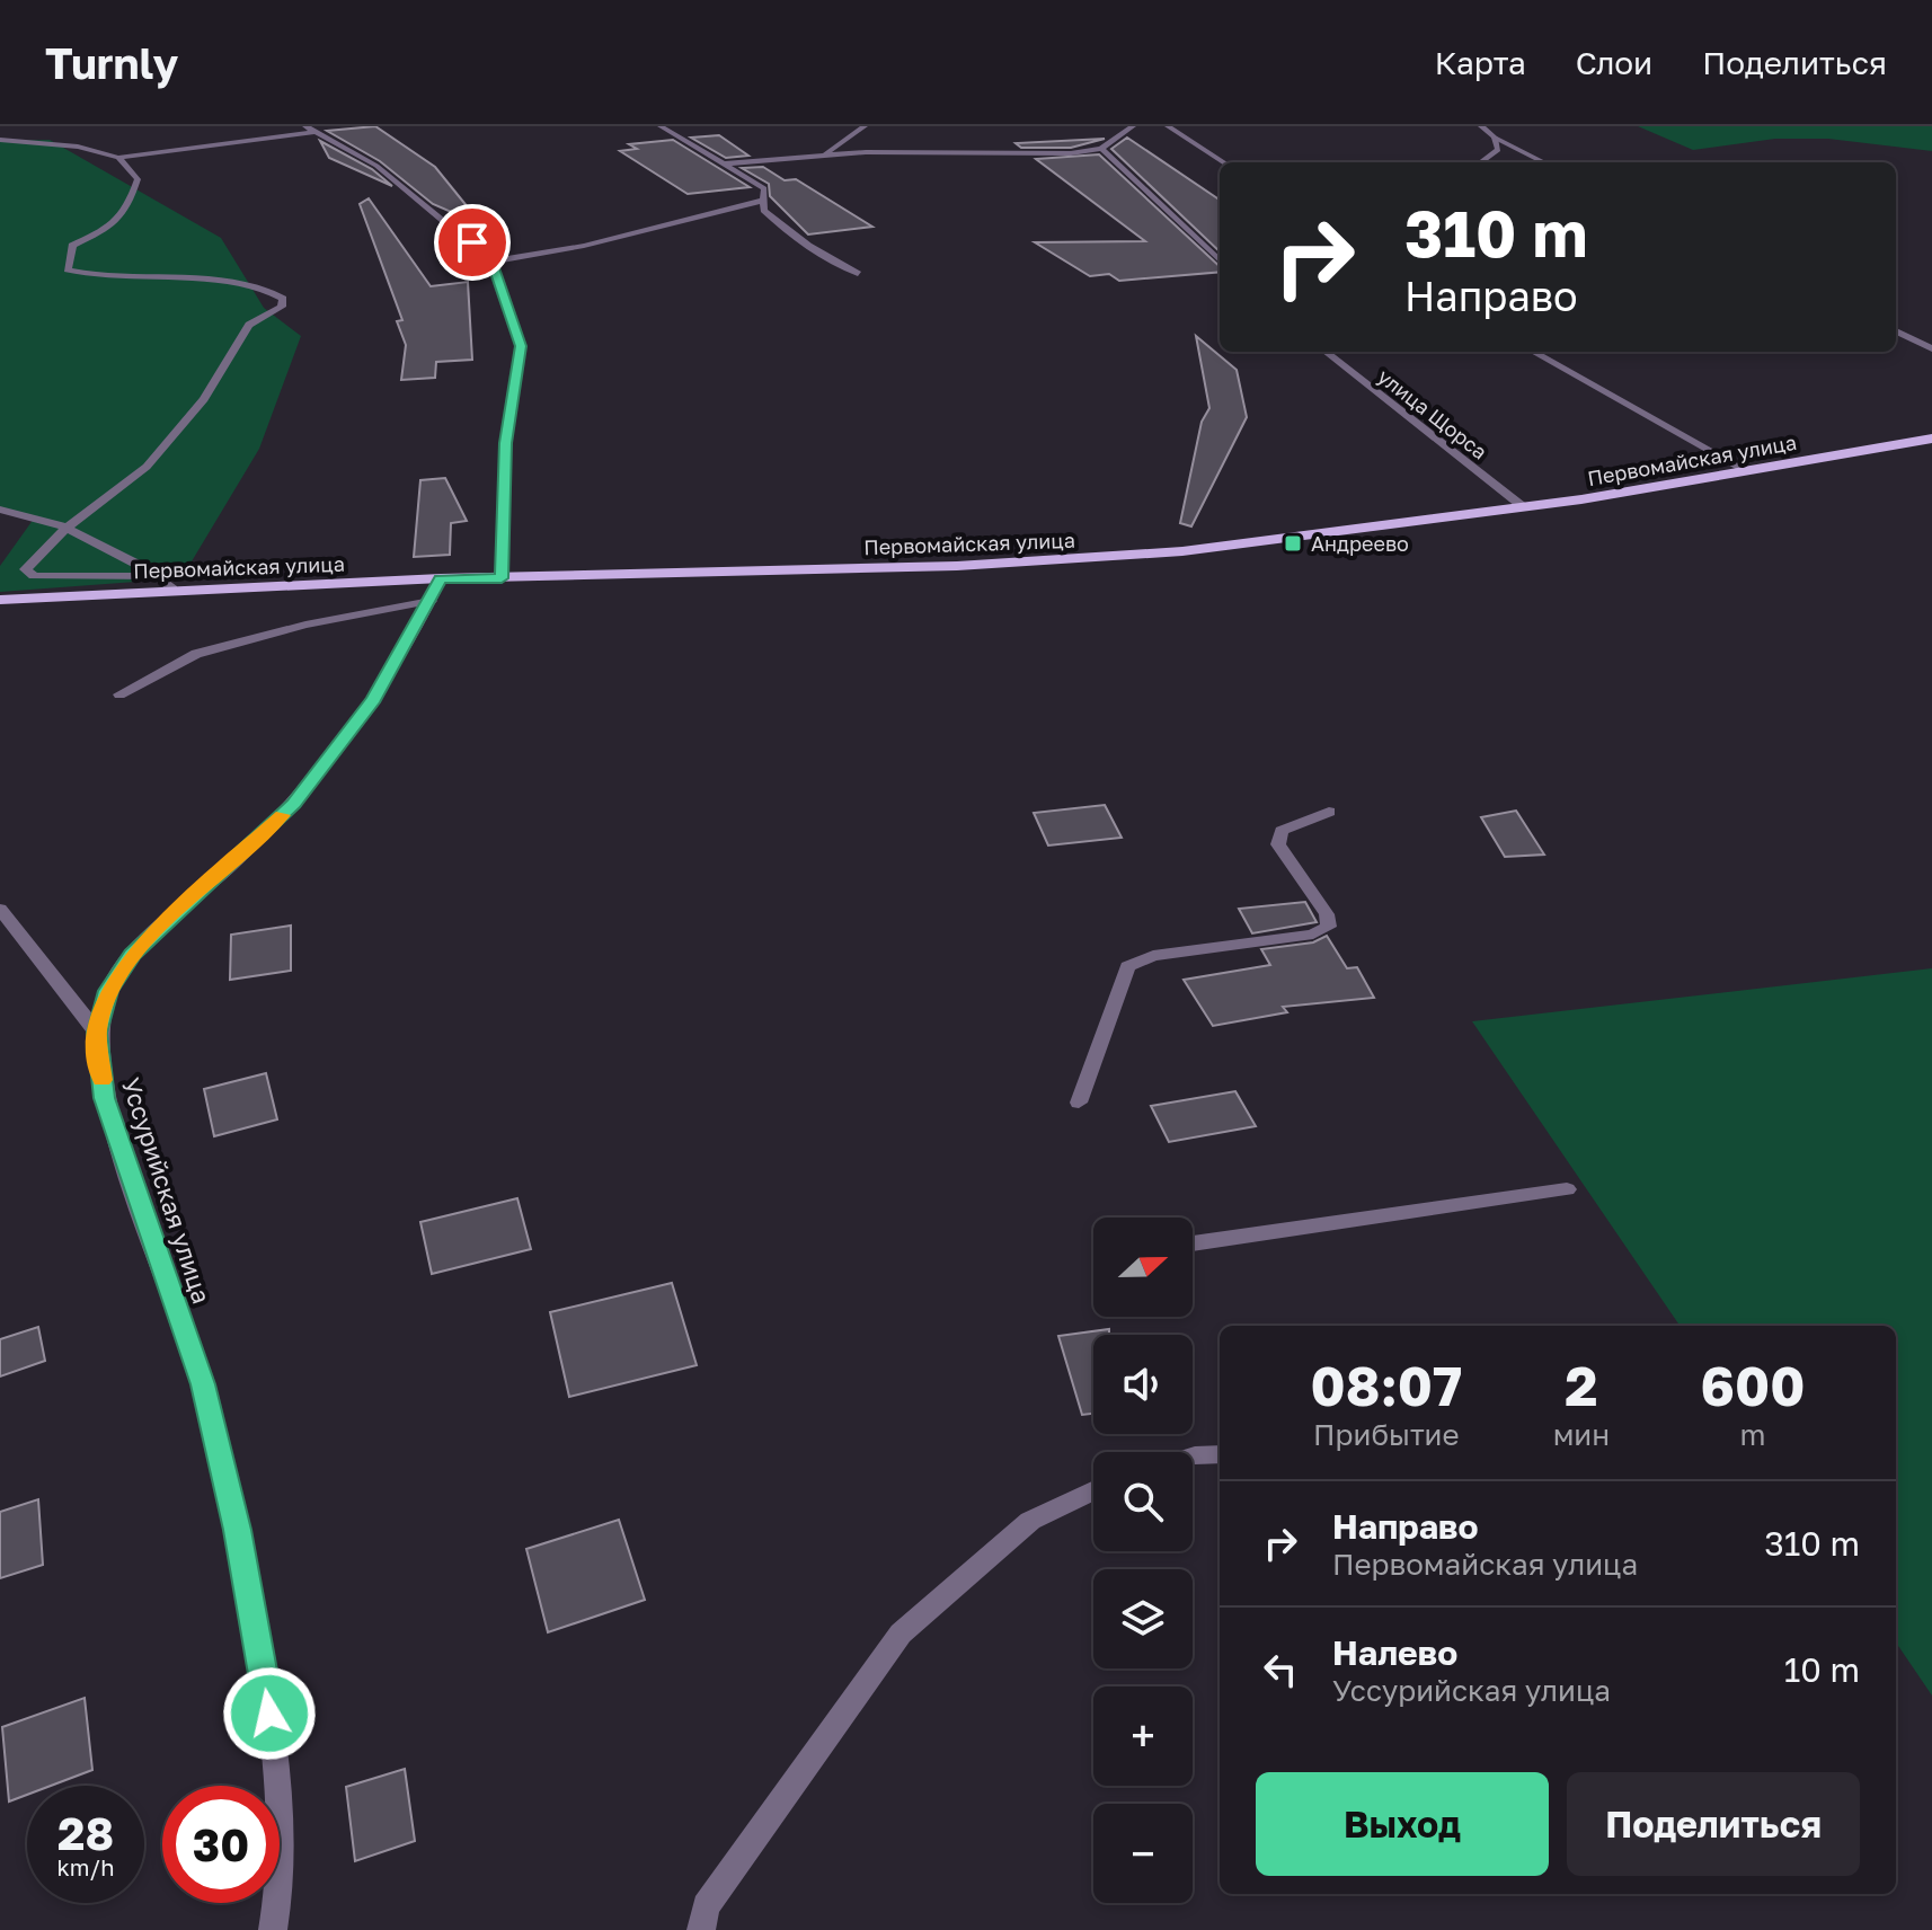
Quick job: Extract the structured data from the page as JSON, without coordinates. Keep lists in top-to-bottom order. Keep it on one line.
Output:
{"streets":{"main road":["Первомайская улица"],"street":["улица Щорса","Уссурийская улица"]},"crossings":[["улица Щорса","Первомайская улица"],["Первомайская улица","Уссурийская улица"]],"places":{"transit":["Андреево"]},"north":"right","page":{"header":"Turnly","nav":["Карта","Слои","Поделиться"],"turn":["310 m","Направо"],"map_buttons":["+","−"],"eta":["08:07","Прибытие","2","мин","600","m"],"list":[{"name":"Направо","note":"Первомайская улица","value":"310 m"},{"name":"Налево","note":"Уссурийская улица","value":"10 m"}],"buttons":["Выход","Поделиться"],"speed":"28 km/h","limit":"30"}}
